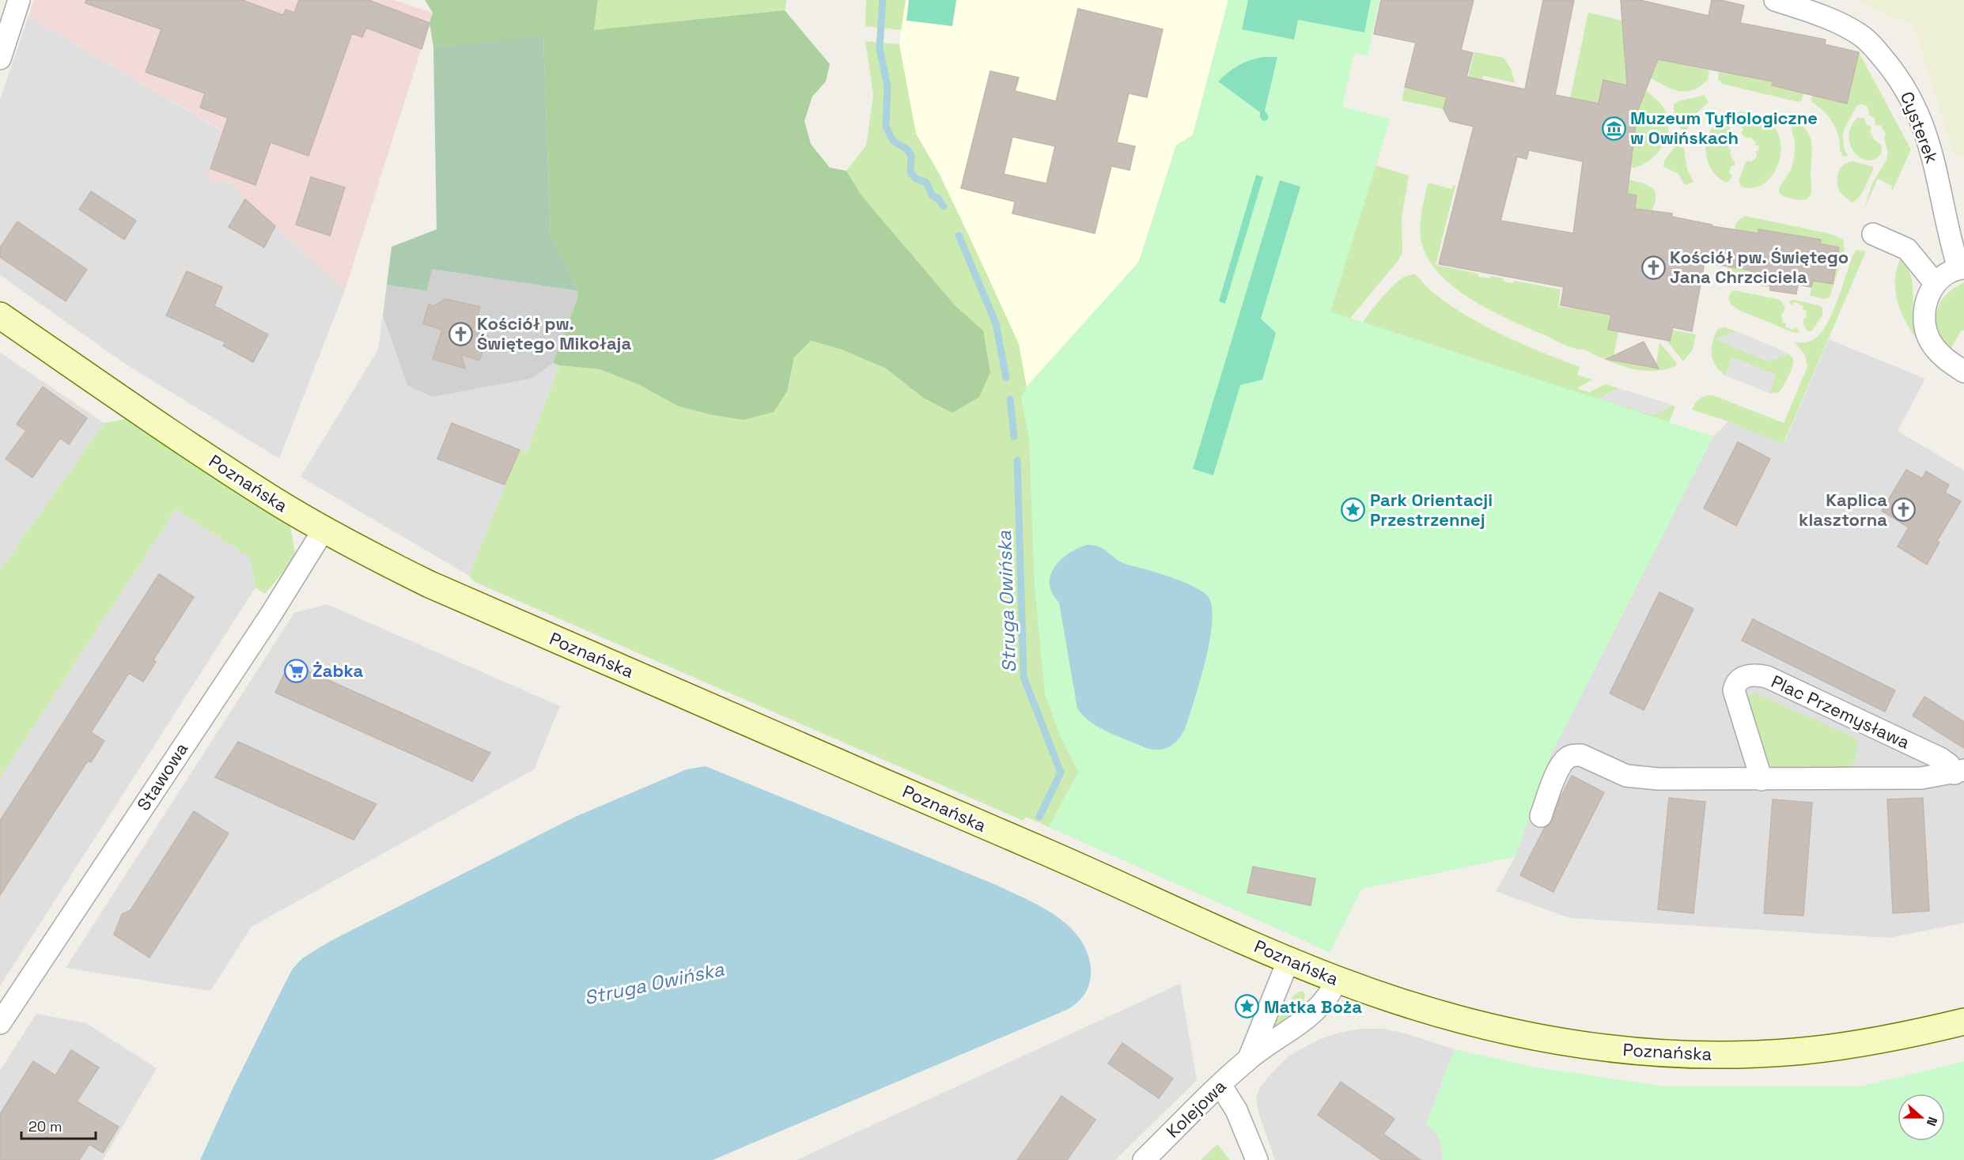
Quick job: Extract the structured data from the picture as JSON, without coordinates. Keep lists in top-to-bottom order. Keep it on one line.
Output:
{"streets":{"main road":["Poznańska"],"street":["Cysterek","Plac Przemysława","Stawowa","Kolejowa"]},"crossings":[["Poznańska","Stawowa"],["Poznańska","Kolejowa"]],"water":["Struga Owińska"],"places":{"museum":["Muzeum Tyflologiczne w Owińskach"],"church":["Kościół pw. Świętego Jana Chrzciciela","Kościół pw. Świętego Mikołaja","Kaplica klasztorna"],"place":["Park Orientacji Przestrzennej","Matka Boża"],"supermarket":["Żabka"]},"scale_bar":"20 m","north":"right"}
